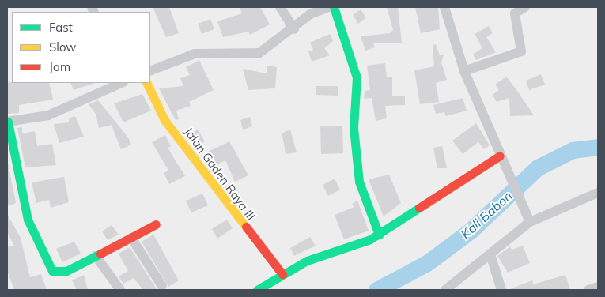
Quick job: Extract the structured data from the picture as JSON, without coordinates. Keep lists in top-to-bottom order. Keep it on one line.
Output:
{"streets":{"street":["Jalan Gaden Raya III"]},"water":["Kali Babon"],"legend":["Fast","Slow","Jam"]}
